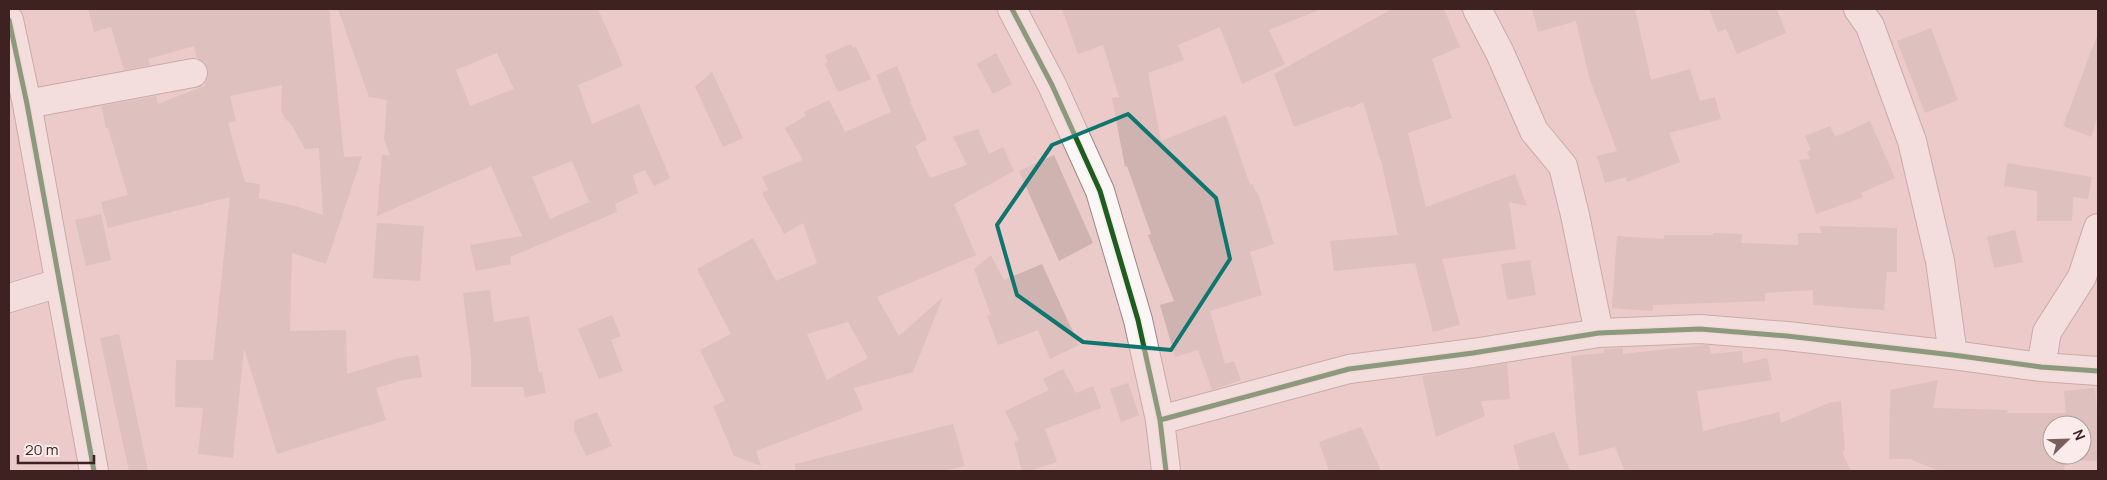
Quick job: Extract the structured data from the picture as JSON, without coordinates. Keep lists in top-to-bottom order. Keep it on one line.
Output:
{"scale_bar":"20 m","north":"top right"}
